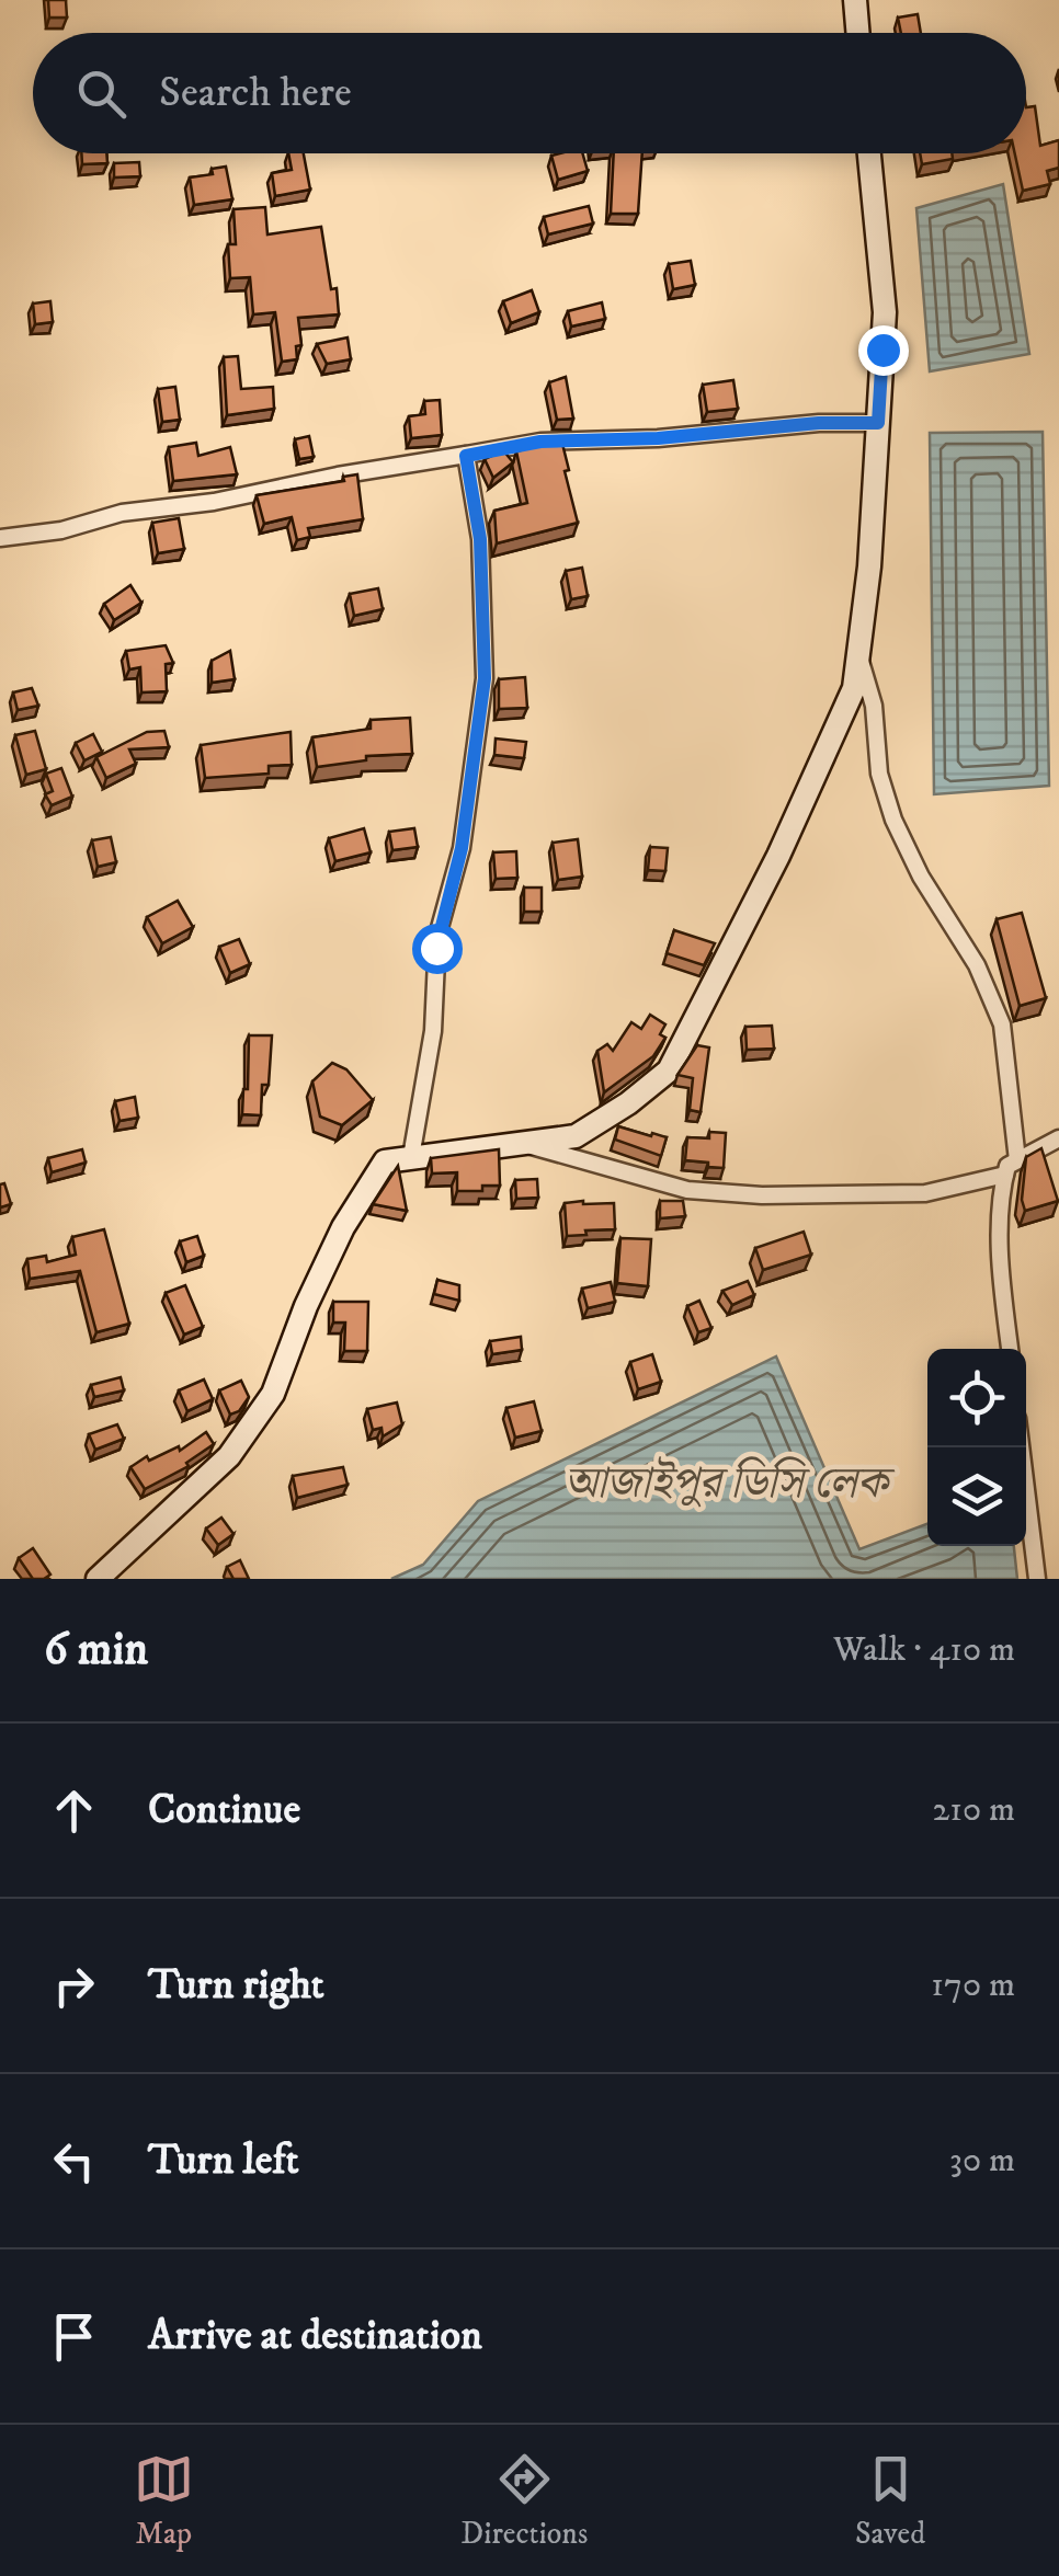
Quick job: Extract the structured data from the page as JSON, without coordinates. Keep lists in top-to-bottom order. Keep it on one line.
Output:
{"water":["আজাইপুর ডিসি লেক"],"page":{"search":"Search here","heading":["6 min","Walk · 410 m"],"list":[["Continue","210 m"],["Turn right","170 m"],["Turn left","30 m"],"Arrive at destination"],"nav":["Map","Directions","Saved"]}}
